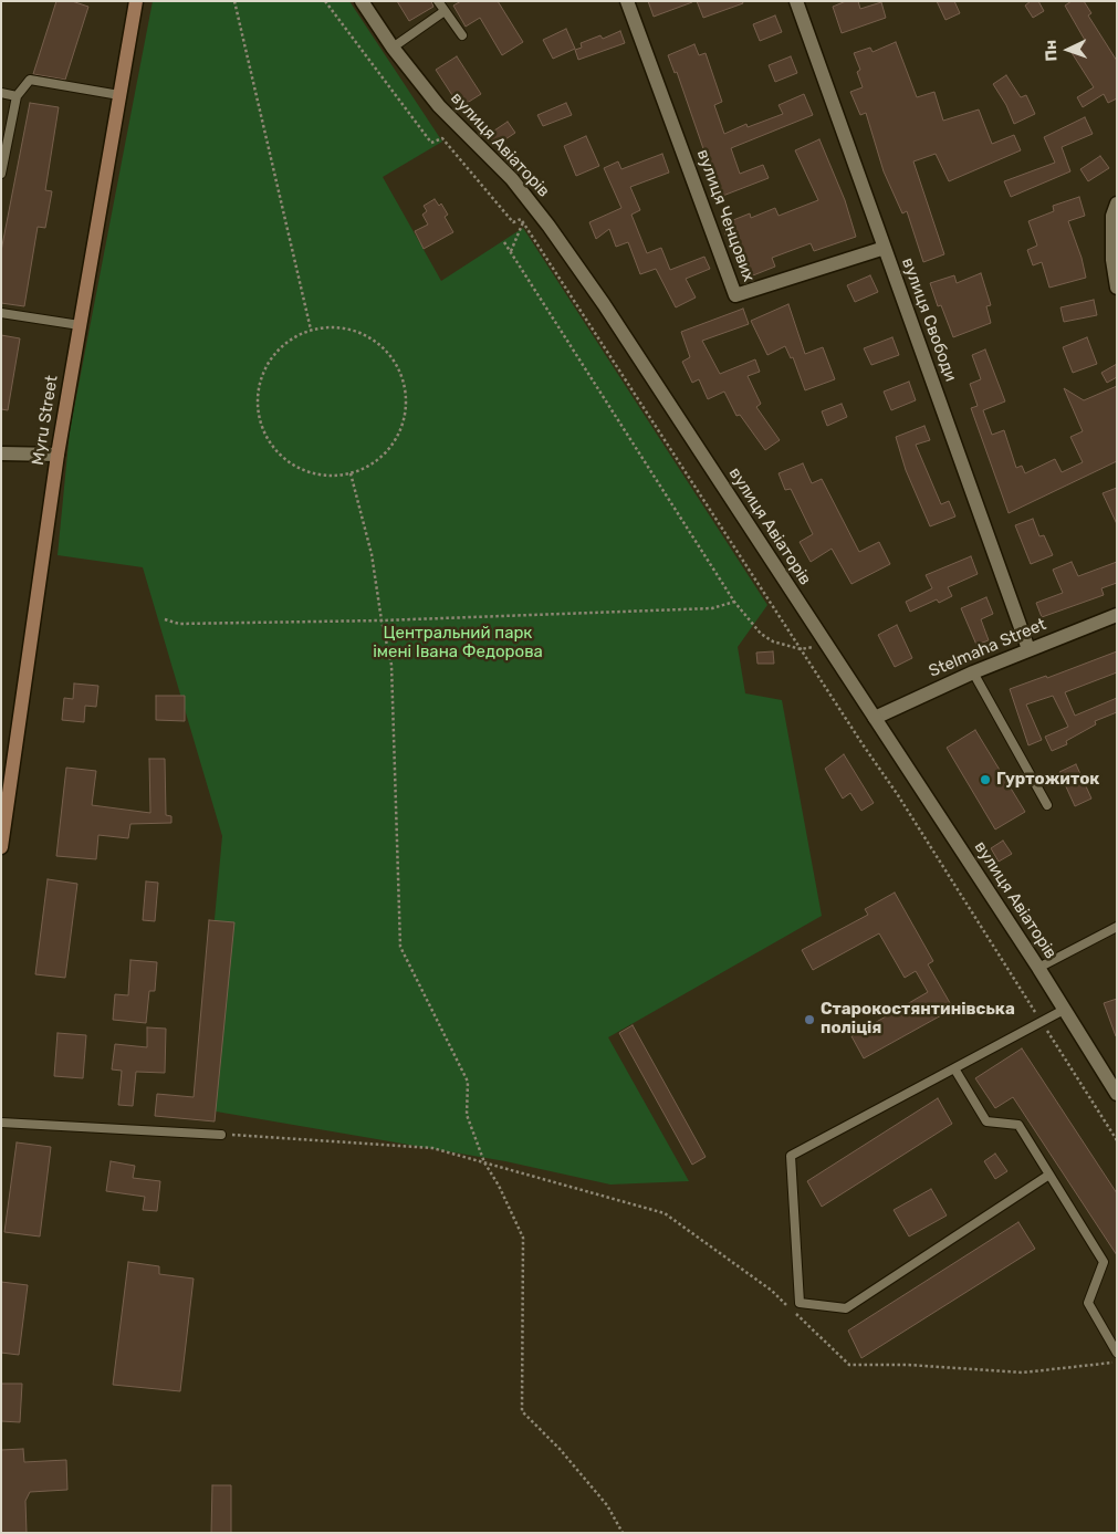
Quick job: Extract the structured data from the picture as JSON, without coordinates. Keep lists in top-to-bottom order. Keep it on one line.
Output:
{"streets":{"main road":["Myru Street"],"street":["вулиця Авіаторів","вулиця Ченцових","вулиця Свободи","Stelmaha Street"]},"crossings":[["вулиця Авіаторів","Stelmaha Street"],["вулиця Ченцових","вулиця Свободи"],["вулиця Свободи","Stelmaha Street"]],"parks":["Центральний парк імені Івана Федорова"],"places":["Гуртожиток","Старокостянтинівська поліція"],"north":"left"}
